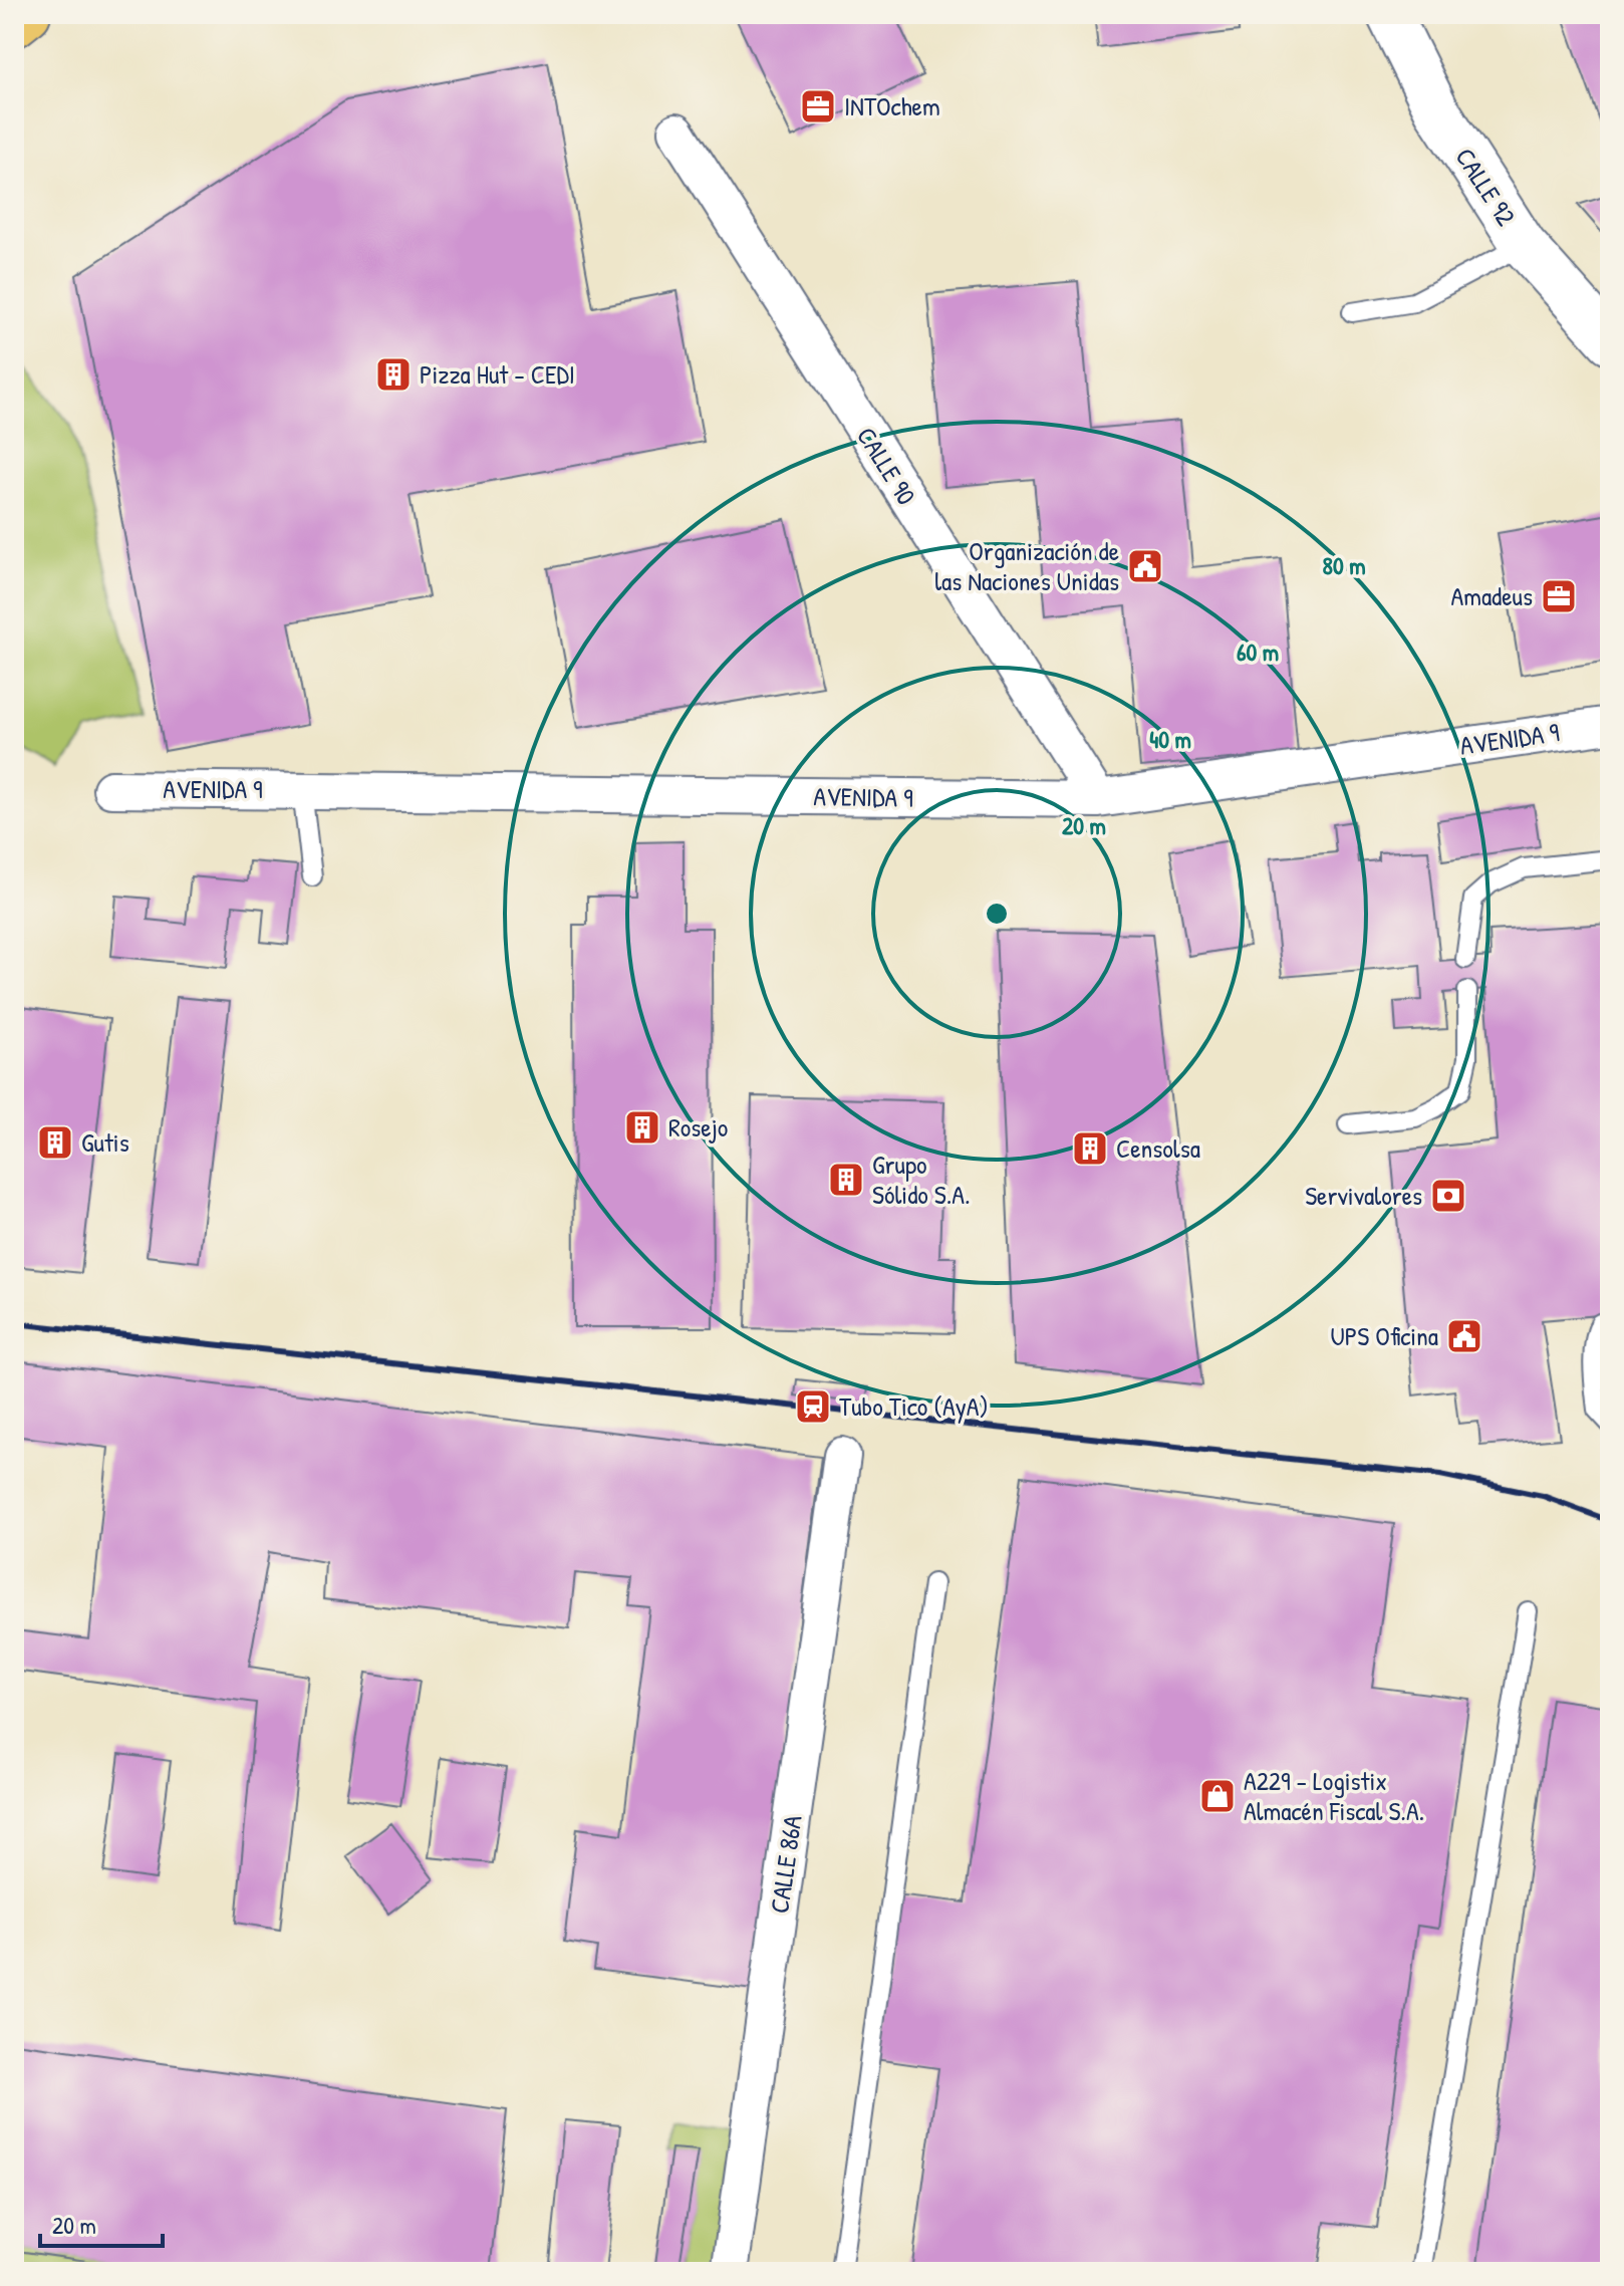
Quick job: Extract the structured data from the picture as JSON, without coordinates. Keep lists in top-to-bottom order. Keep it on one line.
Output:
{"streets":{"street":["CALLE 92","CALLE 90","AVENIDA 9","CALLE 86A"]},"crossings":[["CALLE 90","AVENIDA 9"]],"places":{"office":["INTOchem","Amadeus"],"building":["Pizza Hut - CEDI","Rosejo","Gutis","Censolsa","Grupo Sólido S.A."],"public building":["Organización de las Naciones Unidas","UPS Oficina"],"bank":["Servivalores"],"station":["Tubo Tico (AyA)"],"shop":["A229 - Logistix Almacén Fiscal S.A."]},"scale_bar":"20 m","rings":["80 m","60 m","40 m","20 m"]}
